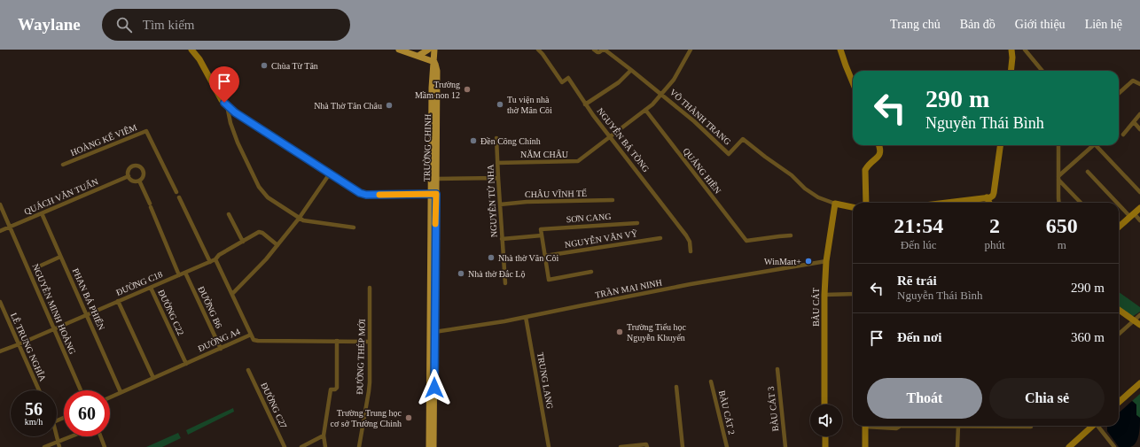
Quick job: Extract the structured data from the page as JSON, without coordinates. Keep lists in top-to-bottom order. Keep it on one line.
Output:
{"streets":{"main road":["TRƯỜNG CHINH"],"street":["VÕ THÀNH TRANG","HOÀNG KẾ VIÊM","NGUYỄN BÁ TÒNG","NĂM CHÂU","QUẢNG HIỀN","CHÂU VĨNH TẾ","QUÁCH VĂN TUẤN","NGUYỄN TỬ NHA","SƠN CANG","NGUYỄN VĂN VỸ","ĐƯỜNG C18","TRẦN MAI NINH","PHAN BÁ PHIẾN","ĐƯỜNG B6","BÀU CÁT","NGUYỄN MINH HOÀNG","ĐƯỜNG C22","ĐƯỜNG A4","LÊ TRUNG NGHĨA","ĐƯỜNG THÉP MỚI","TRUNG LANG","ĐƯỜNG C27","BÀU CÁT 3","BÀU CÁT 2"]},"crossings":[["VÕ THÀNH TRANG","NĂM CHÂU"],["VÕ THÀNH TRANG","BÀU CÁT"],["NGUYỄN BÁ TÒNG","NĂM CHÂU"],["TRƯỜNG CHINH","TRẦN MAI NINH"],["NĂM CHÂU","QUẢNG HIỀN"],["NĂM CHÂU","NGUYỄN TỬ NHA"],["CHÂU VĨNH TẾ","NGUYỄN TỬ NHA"],["QUÁCH VĂN TUẤN","PHAN BÁ PHIẾN"],["QUÁCH VĂN TUẤN","NGUYỄN MINH HOÀNG"],["ĐƯỜNG C18","PHAN BÁ PHIẾN"],["ĐƯỜNG C18","ĐƯỜNG B6"],["ĐƯỜNG C18","NGUYỄN MINH HOÀNG"],["ĐƯỜNG C18","ĐƯỜNG C22"],["ĐƯỜNG C18","LÊ TRUNG NGHĨA"],["TRẦN MAI NINH","BÀU CÁT"],["TRẦN MAI NINH","TRUNG LANG"],["PHAN BÁ PHIẾN","ĐƯỜNG A4"],["ĐƯỜNG B6","ĐƯỜNG A4"],["ĐƯỜNG C22","ĐƯỜNG A4"],["ĐƯỜNG A4","ĐƯỜNG THÉP MỚI"]],"places":["Chùa Từ Tân","Trường Mầm non 12","Tu viện nhà thờ Mân Côi","Nhà Thờ Tân Châu","Đền Công Chính","Nhà thờ Văn Côi","WinMart+","Nhà thờ Đắc Lộ","Trường Tiểu học Nguyễn Khuyến","Trường Trung học cơ sở Trường Chinh"],"page":{"header":"Waylane","search":"Tìm kiếm","nav":["Trang chủ","Bản đồ","Giới thiệu","Liên hệ"],"turn":["290 m","Nguyễn Thái Bình"],"eta":["21:54","Đến lúc","2","phút","650","m"],"list":[{"name":"Rẽ trái","note":"Nguyễn Thái Bình","value":"290 m"},{"name":"Đến nơi","value":"360 m"}],"buttons":["Thoát","Chia sẻ"],"speed":"56 km/h","limit":"60"}}
